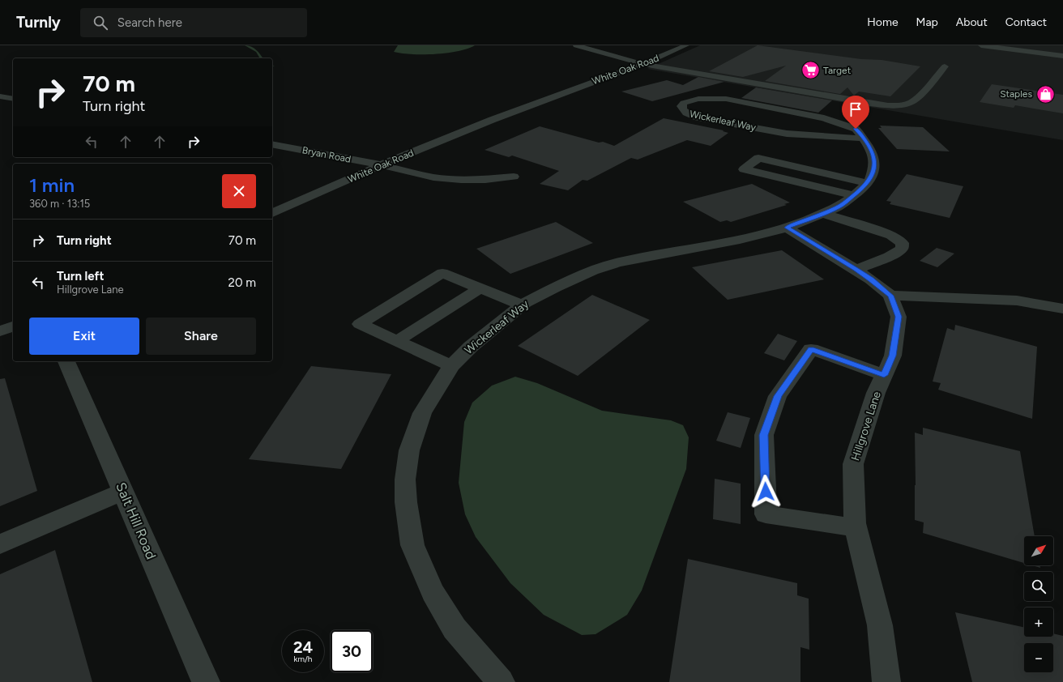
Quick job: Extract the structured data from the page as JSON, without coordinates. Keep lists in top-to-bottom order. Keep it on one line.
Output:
{"streets":{"street":["White Oak Road","Wickerleaf Way","Bryan Road","Hillgrove Lane","Salt Hill Road"]},"crossings":[["White Oak Road","Bryan Road"],["Wickerleaf Way","Hillgrove Lane"]],"places":{"supermarket":["Target"],"shop":["Staples"]},"north":"top right","page":{"header":"Turnly","search":"Search here","nav":["Home","Map","About","Contact"],"turn":["70 m","Turn right"],"heading":["1 min","360 m · 13:15"],"list":[{"name":"Turn right","value":"70 m"},{"name":"Turn left","note":"Hillgrove Lane","value":"20 m"}],"buttons":["Exit","Share"],"map_buttons":["+","−"],"speed":"24 km/h","limit":"30"}}
